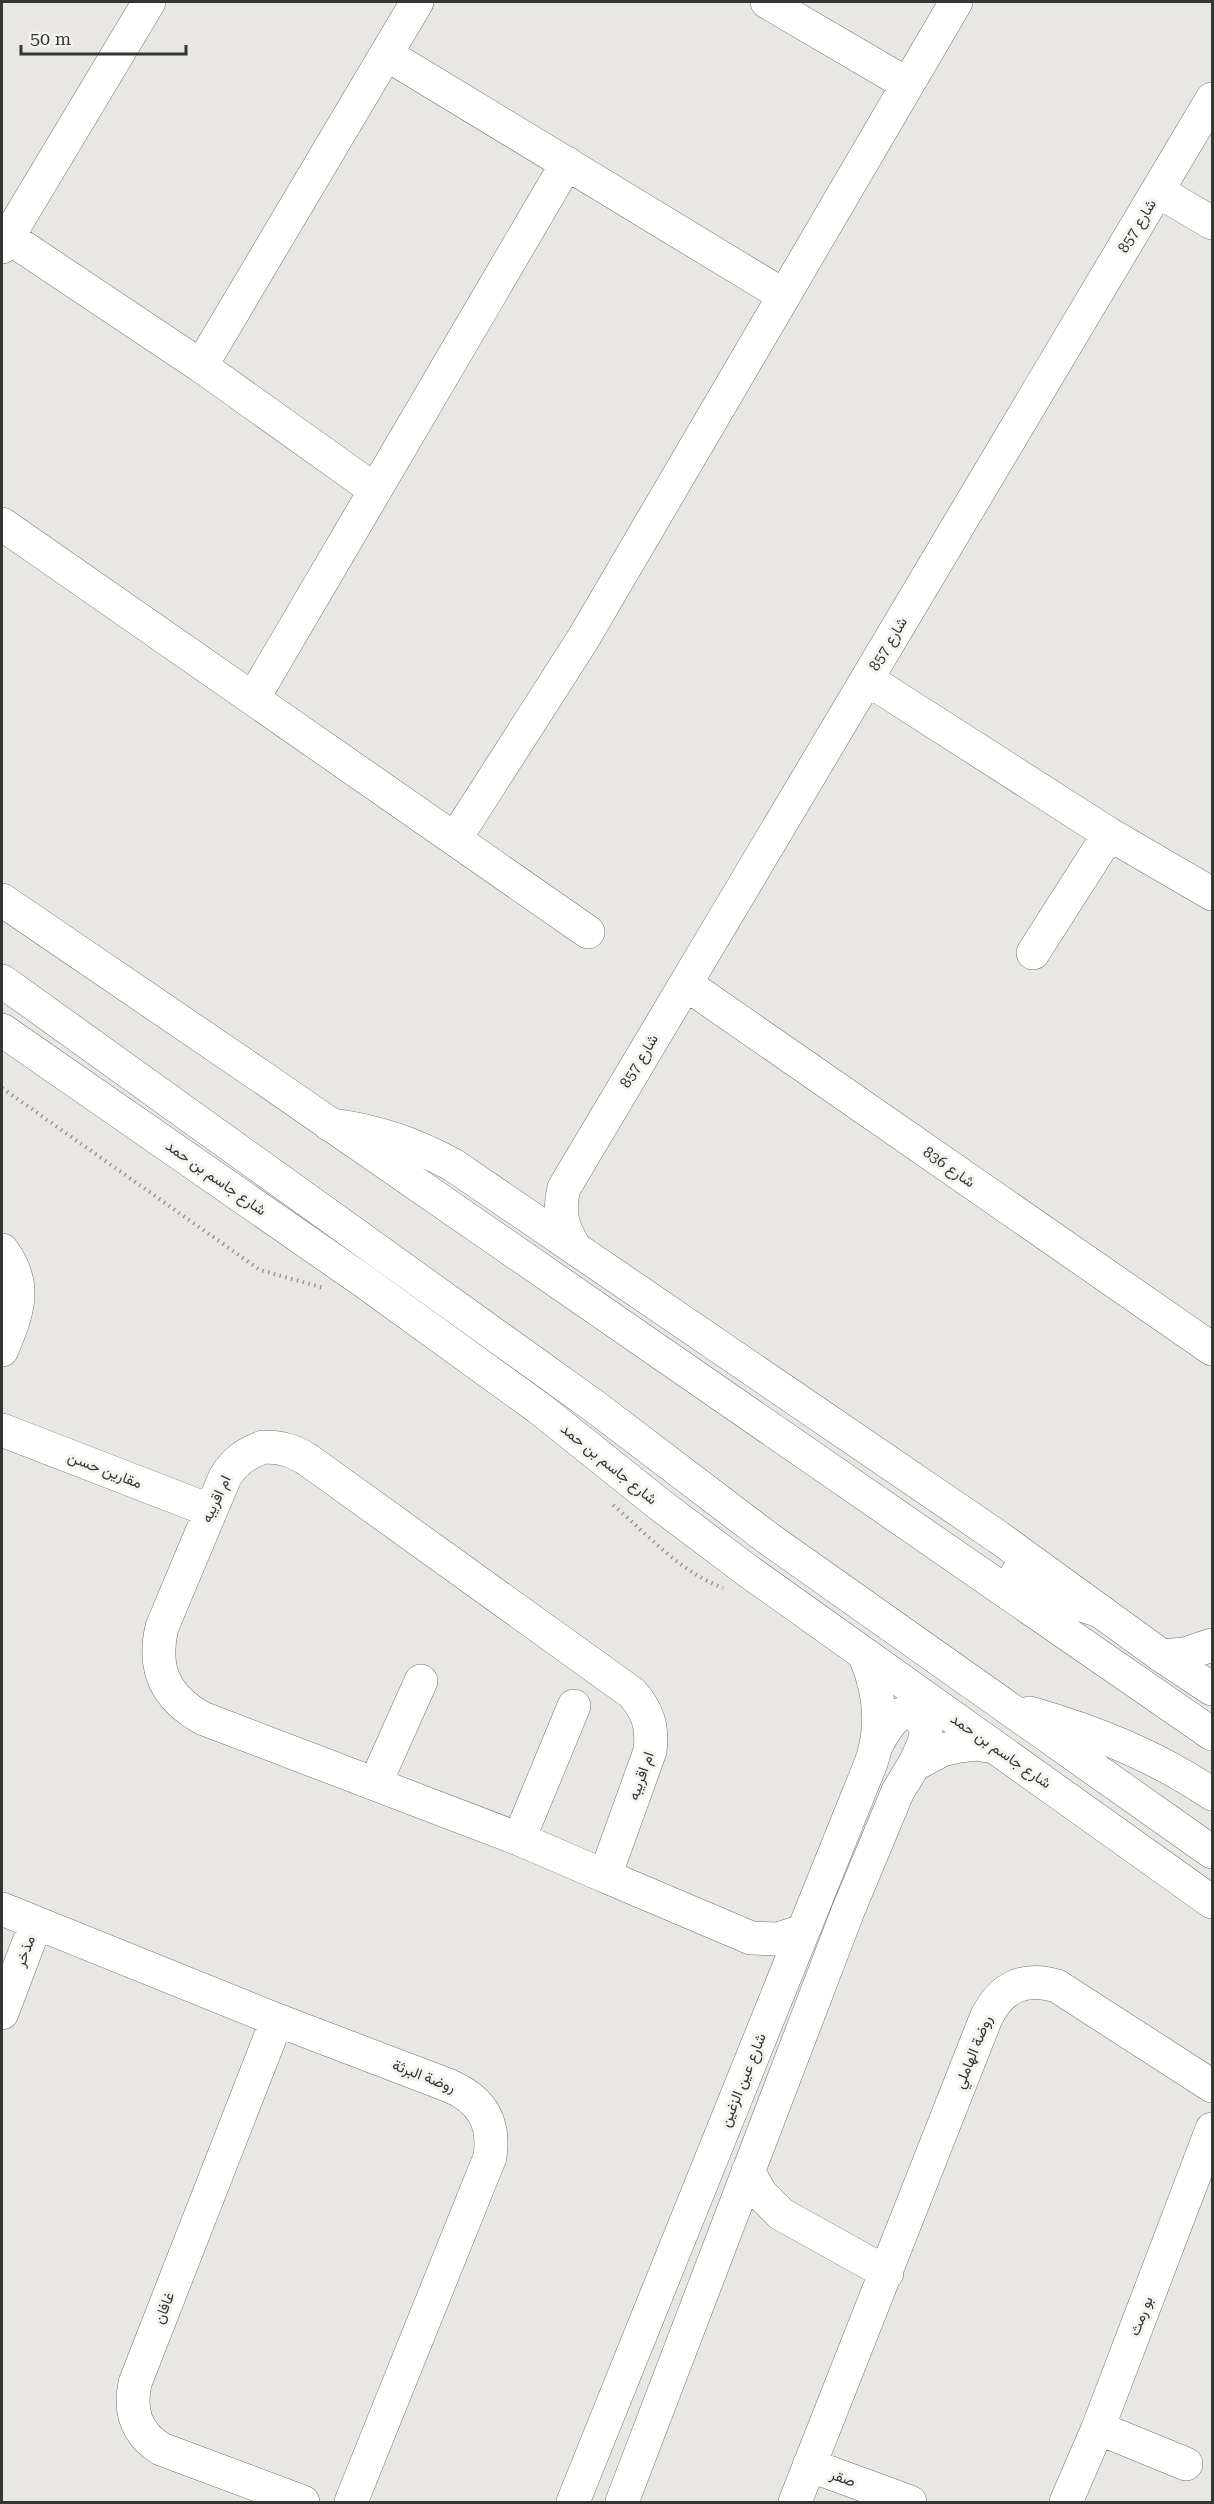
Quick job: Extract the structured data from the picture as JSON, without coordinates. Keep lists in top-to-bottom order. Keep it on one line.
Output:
{"streets":{"street":["شارع 857","شارع 836","شارع جاسم بن حمد","مقارين حسن","ام اقريبه","مذخر","روضة الهاملي","روضة البرثة","شارع عين الزغين","غافان","بو رمث","صقر"]},"crossings":[["شارع 857","شارع 836"],["شارع جاسم بن حمد","شارع عين الزغين"],["مقارين حسن","ام اقريبه"],["ام اقريبه","شارع عين الزغين"],["مذخر","روضة البرثة"],["روضة الهاملي","صقر"],["روضة البرثة","غافان"]],"scale_bar":"50 m"}
